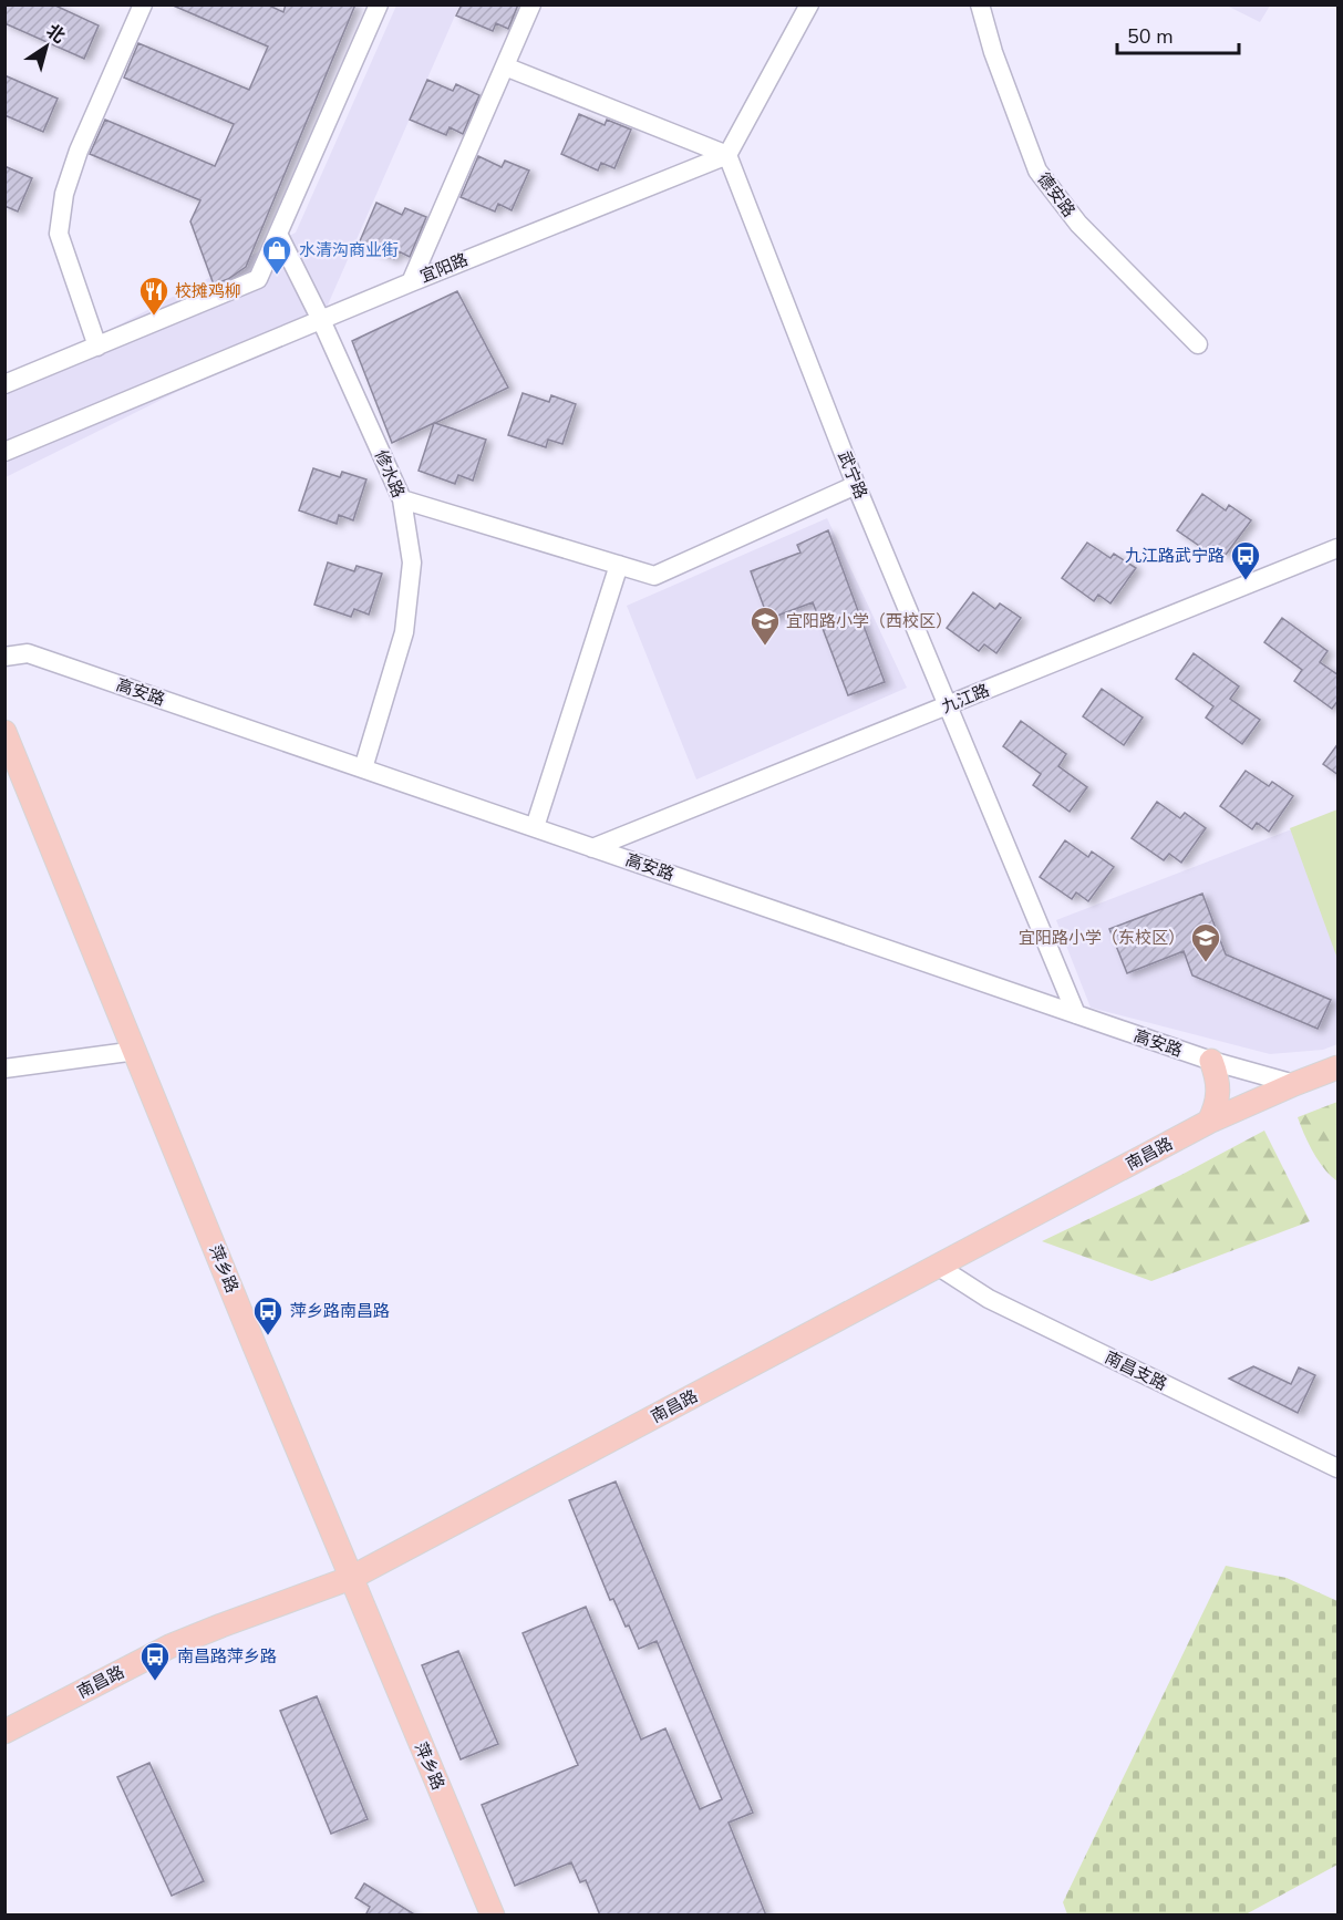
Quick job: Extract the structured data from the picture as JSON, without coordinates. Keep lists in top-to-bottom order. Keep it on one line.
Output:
{"streets":{"main road":["南昌路","萍乡路"],"street":["德安路","宜阳路","修水路","武宁路","高安路","九江路","南昌支路"]},"crossings":[["宜阳路","修水路"],["宜阳路","武宁路"],["修水路","高安路"],["武宁路","高安路"],["武宁路","九江路"],["高安路","九江路"],["高安路","南昌路"],["南昌路","萍乡路"],["南昌路","南昌支路"]],"places":{"shop":["水清沟商业街"],"restaurant":["校摊鸡柳"],"bus stop":["九江路武宁路","萍乡路南昌路","南昌路萍乡路"],"school or university":["宜阳路小学（西校区）","宜阳路小学（东校区）"]},"scale_bar":"50 m","north":"top right"}
